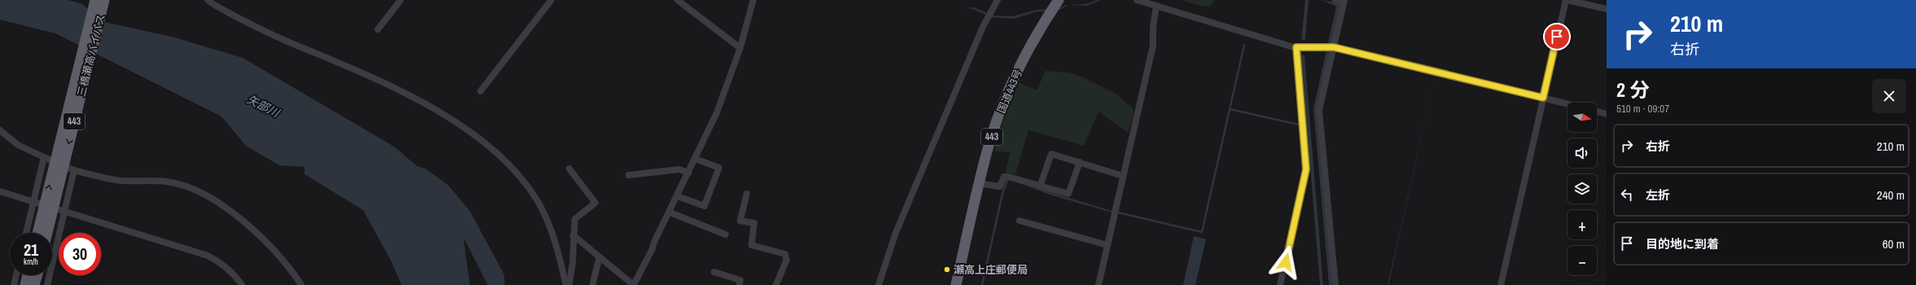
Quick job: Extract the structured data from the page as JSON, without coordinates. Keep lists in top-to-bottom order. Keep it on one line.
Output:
{"streets":{"highway":["三橋瀬高バイパス","国道443号","443"]},"water":["矢部川"],"places":["瀬高上庄郵便局"],"north":"right","page":{"turn":["210 m","右折"],"heading":["2 分","510 m · 09:07"],"map_buttons":["+","−"],"list":[{"name":"右折","value":"210 m"},{"name":"左折","value":"240 m"},{"name":"目的地に到着","value":"60 m"}],"speed":"21 km/h","limit":"30"}}
